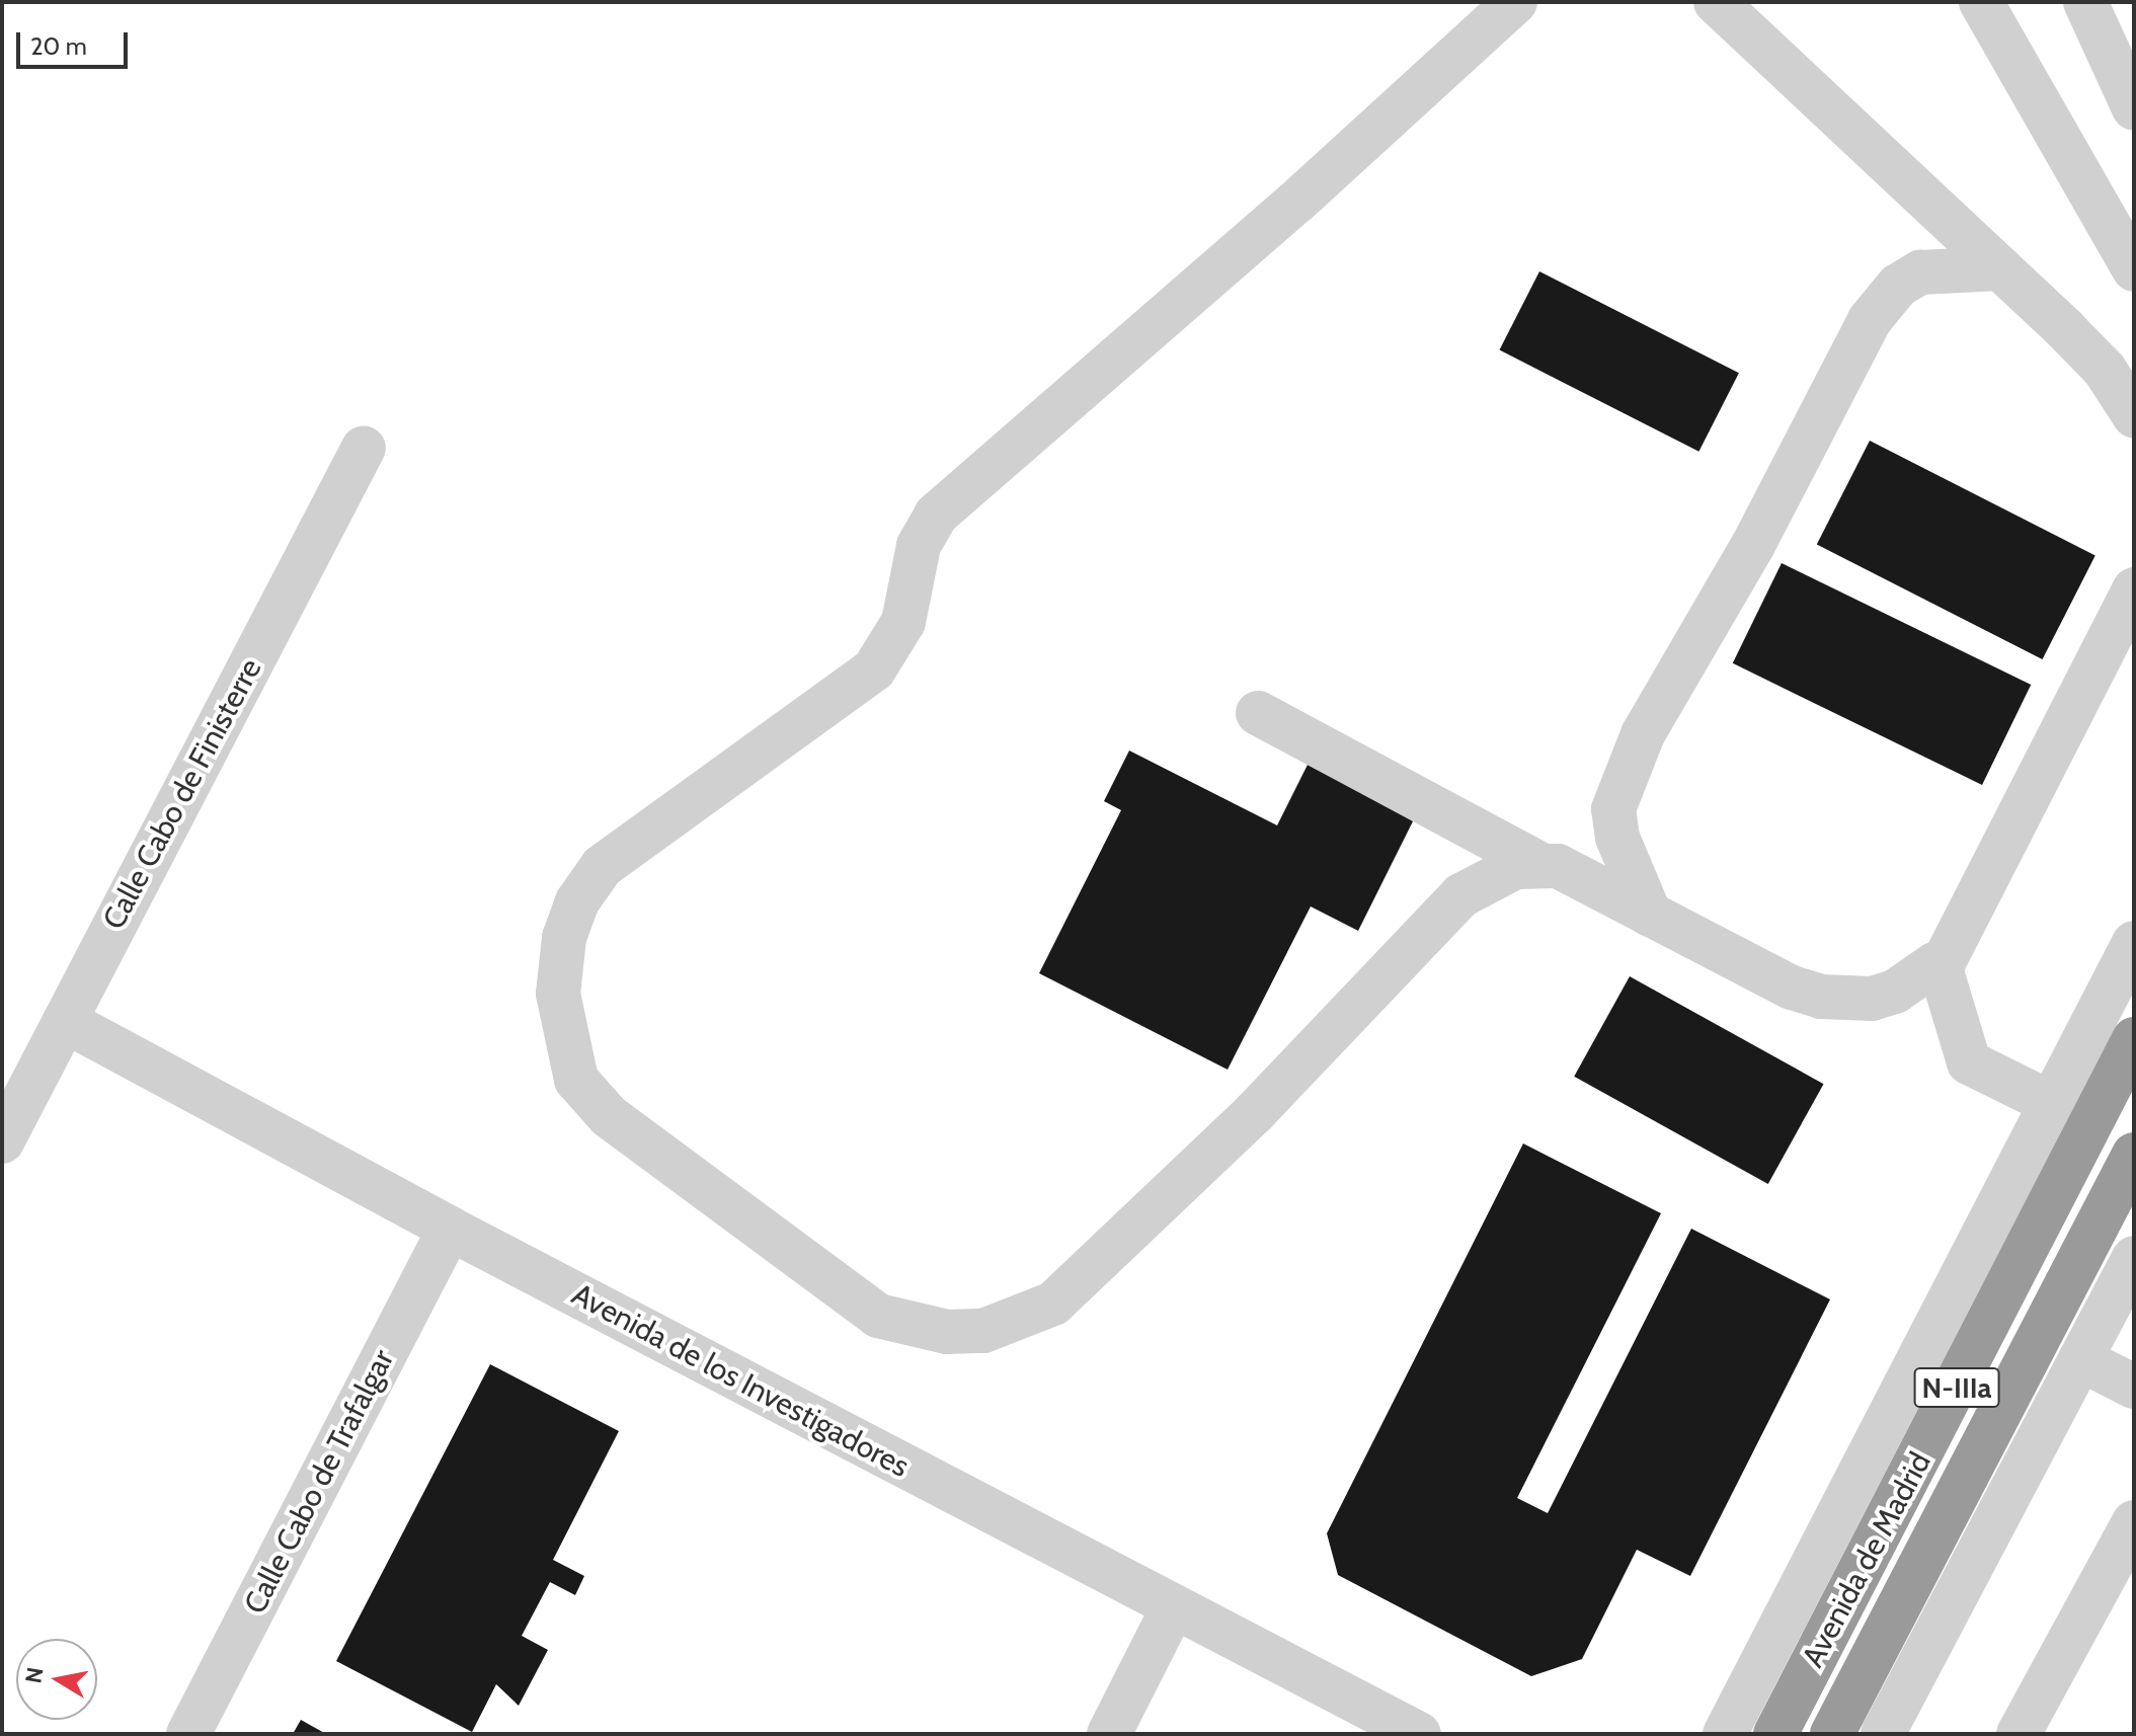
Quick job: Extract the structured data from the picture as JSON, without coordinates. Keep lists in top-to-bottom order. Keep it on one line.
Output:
{"streets":{"highway":["N-IIIa","Avenida de Madrid"],"street":["Calle Cabo de Finisterre","Avenida de los Investigadores","Calle Cabo de Trafalgar"]},"crossings":[["Calle Cabo de Finisterre","Avenida de los Investigadores"],["Avenida de los Investigadores","Calle Cabo de Trafalgar"]],"scale_bar":"20 m","north":"left"}
